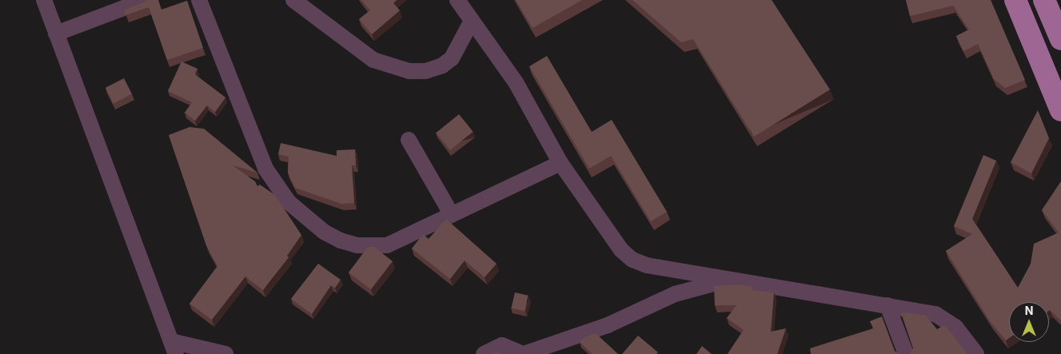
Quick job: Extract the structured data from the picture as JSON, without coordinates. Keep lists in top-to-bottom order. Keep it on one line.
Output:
{"north":"top"}
